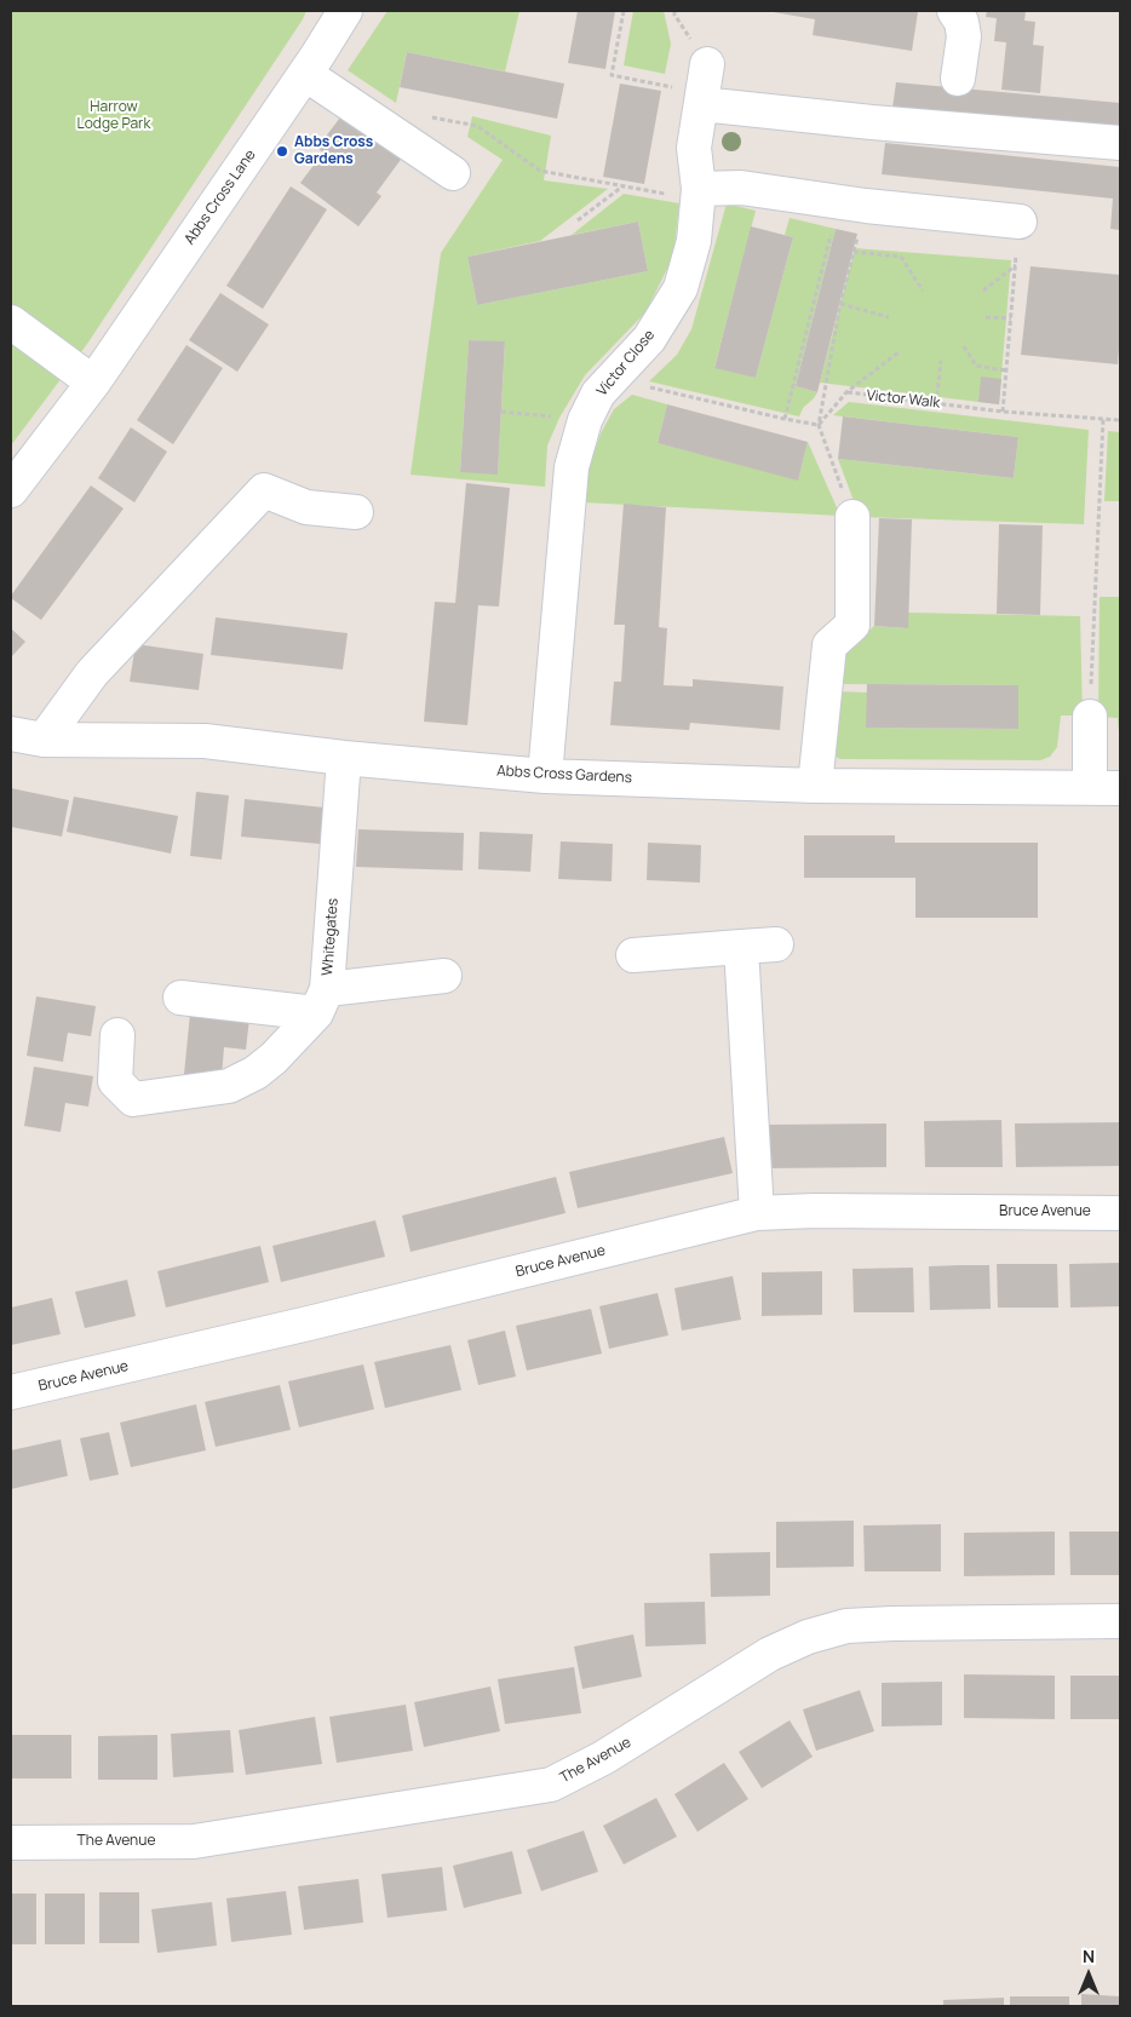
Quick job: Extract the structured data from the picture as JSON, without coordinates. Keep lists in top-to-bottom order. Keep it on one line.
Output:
{"streets":{"street":["Abbs Cross Lane","Victor Close","Abbs Cross Gardens","Whitegates","Bruce Avenue","The Avenue"],"path":["Victor Walk"]},"crossings":[["Victor Close","Abbs Cross Gardens"],["Abbs Cross Gardens","Whitegates"]],"parks":["Harrow Lodge Park"],"places":["Abbs Cross Gardens"],"north":"top"}
